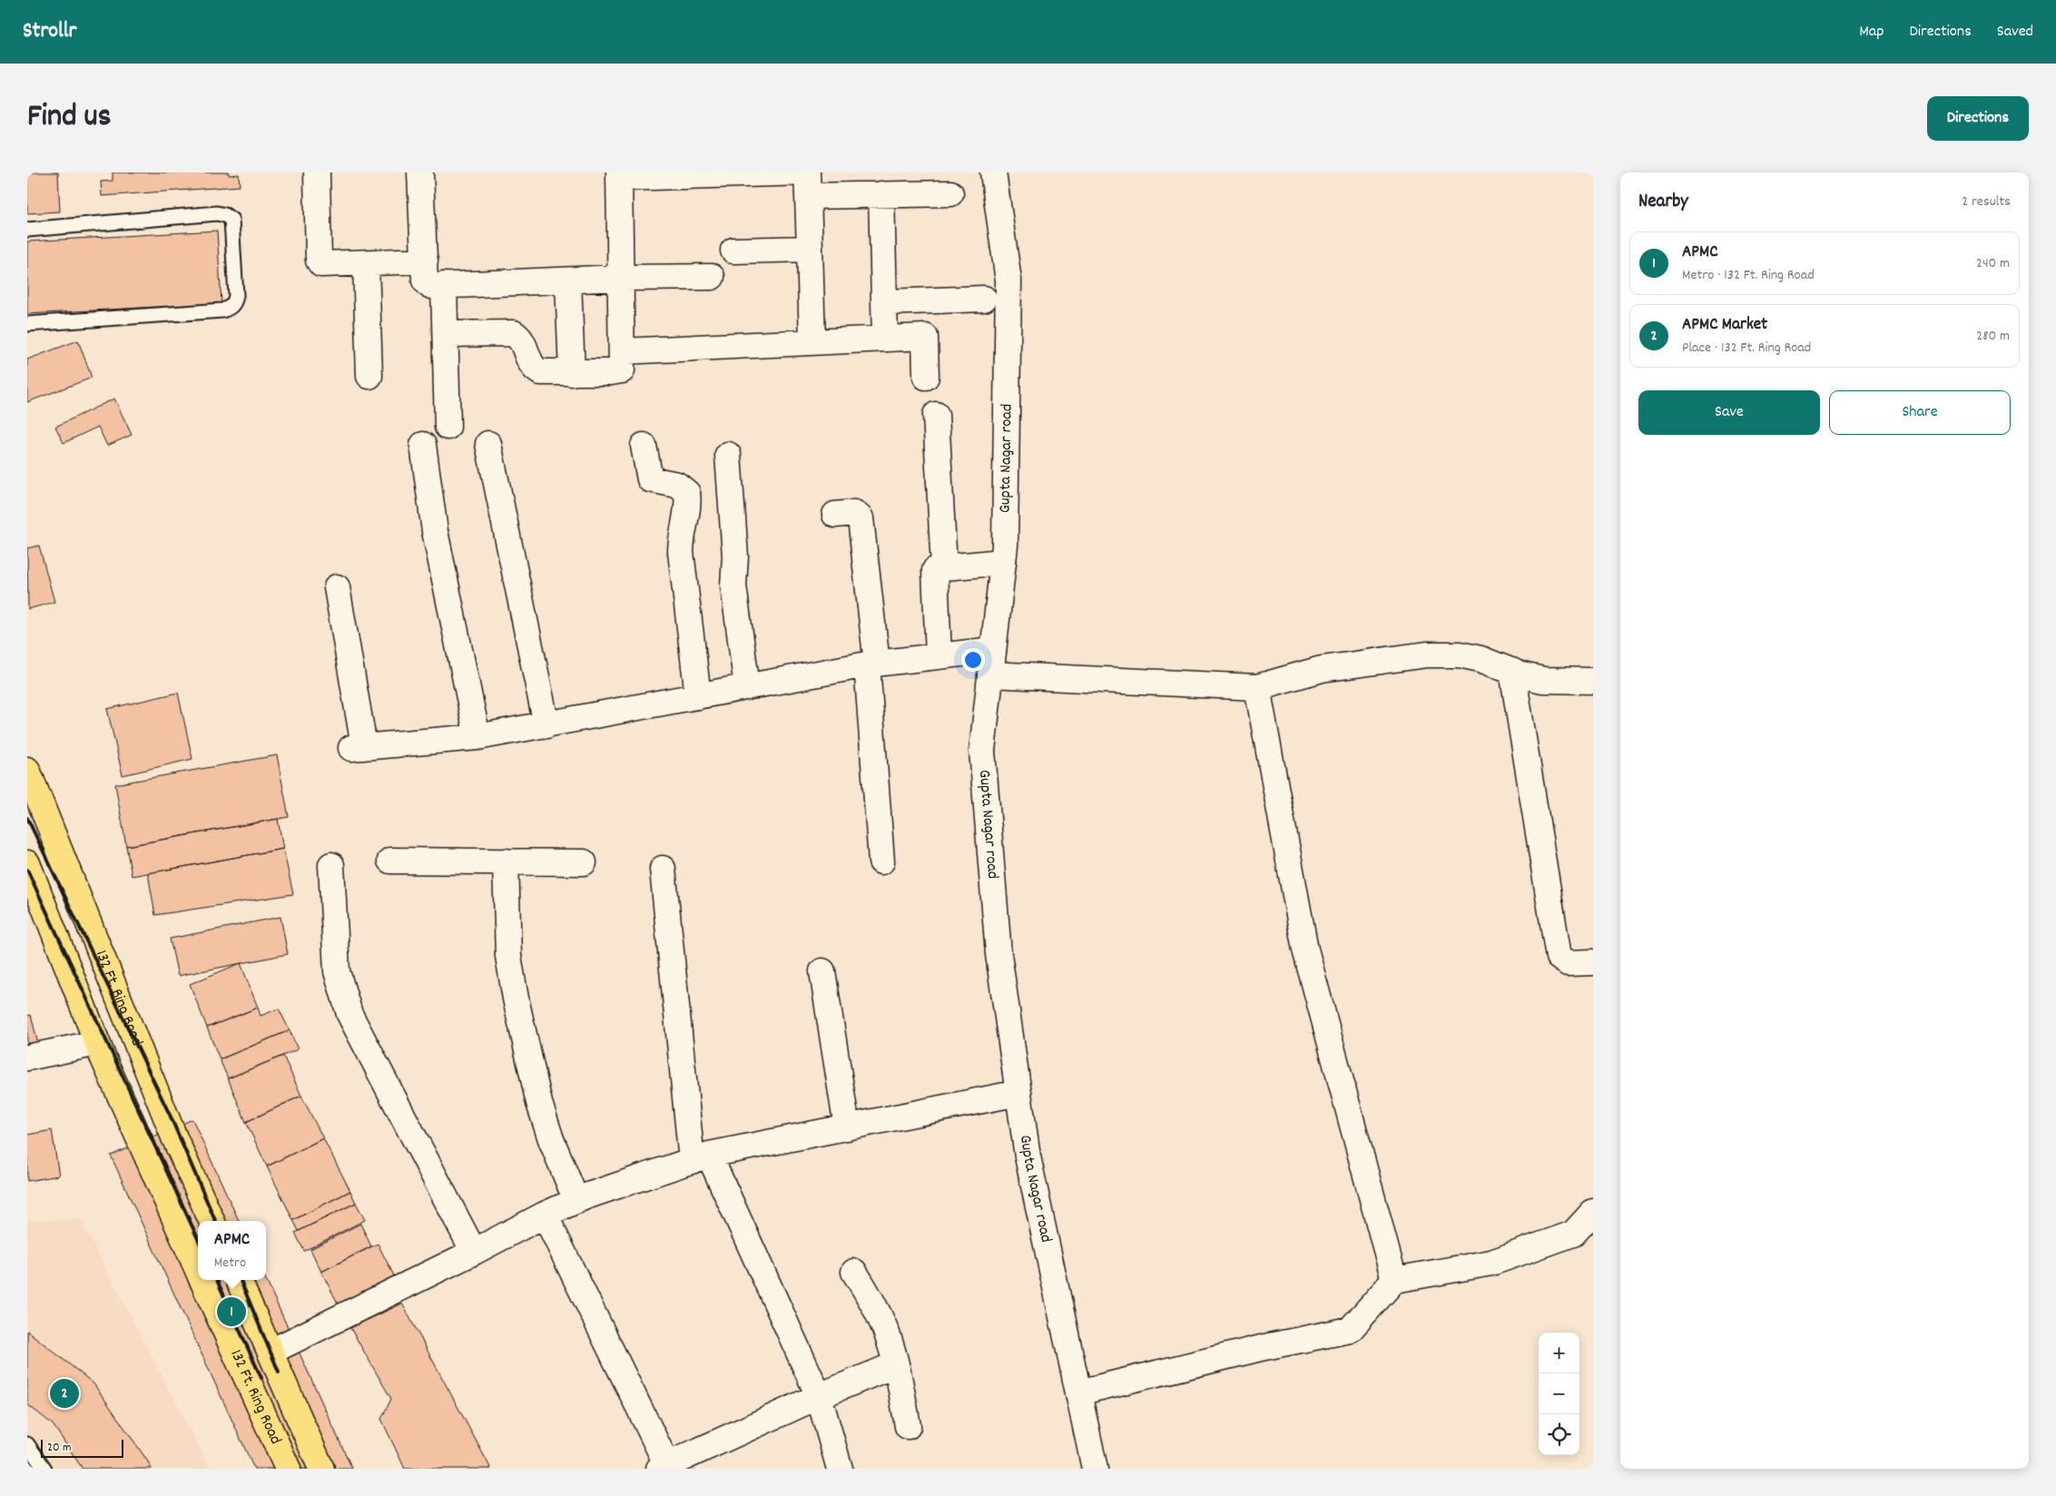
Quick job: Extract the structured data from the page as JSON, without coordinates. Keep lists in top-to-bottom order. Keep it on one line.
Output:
{"streets":{"main road":["132 Ft. Ring Road"],"street":["Gupta Nagar road"]},"scale_bar":"20 m","page":{"header":"Strollr","nav":["Map","Directions","Saved"],"title":"Find us","buttons":["Directions",["Save","Share"]],"heading":["Nearby","2 results"],"list":[{"mark":"1","name":"APMC","note":"Metro · 132 Ft. Ring Road","value":"240 m"},{"mark":"2","name":"APMC Market","note":"Place · 132 Ft. Ring Road","value":"280 m"}],"popup":["APMC","Metro"],"pins":["1","2"],"map_buttons":["+","−"],"scale":"20 m"}}
